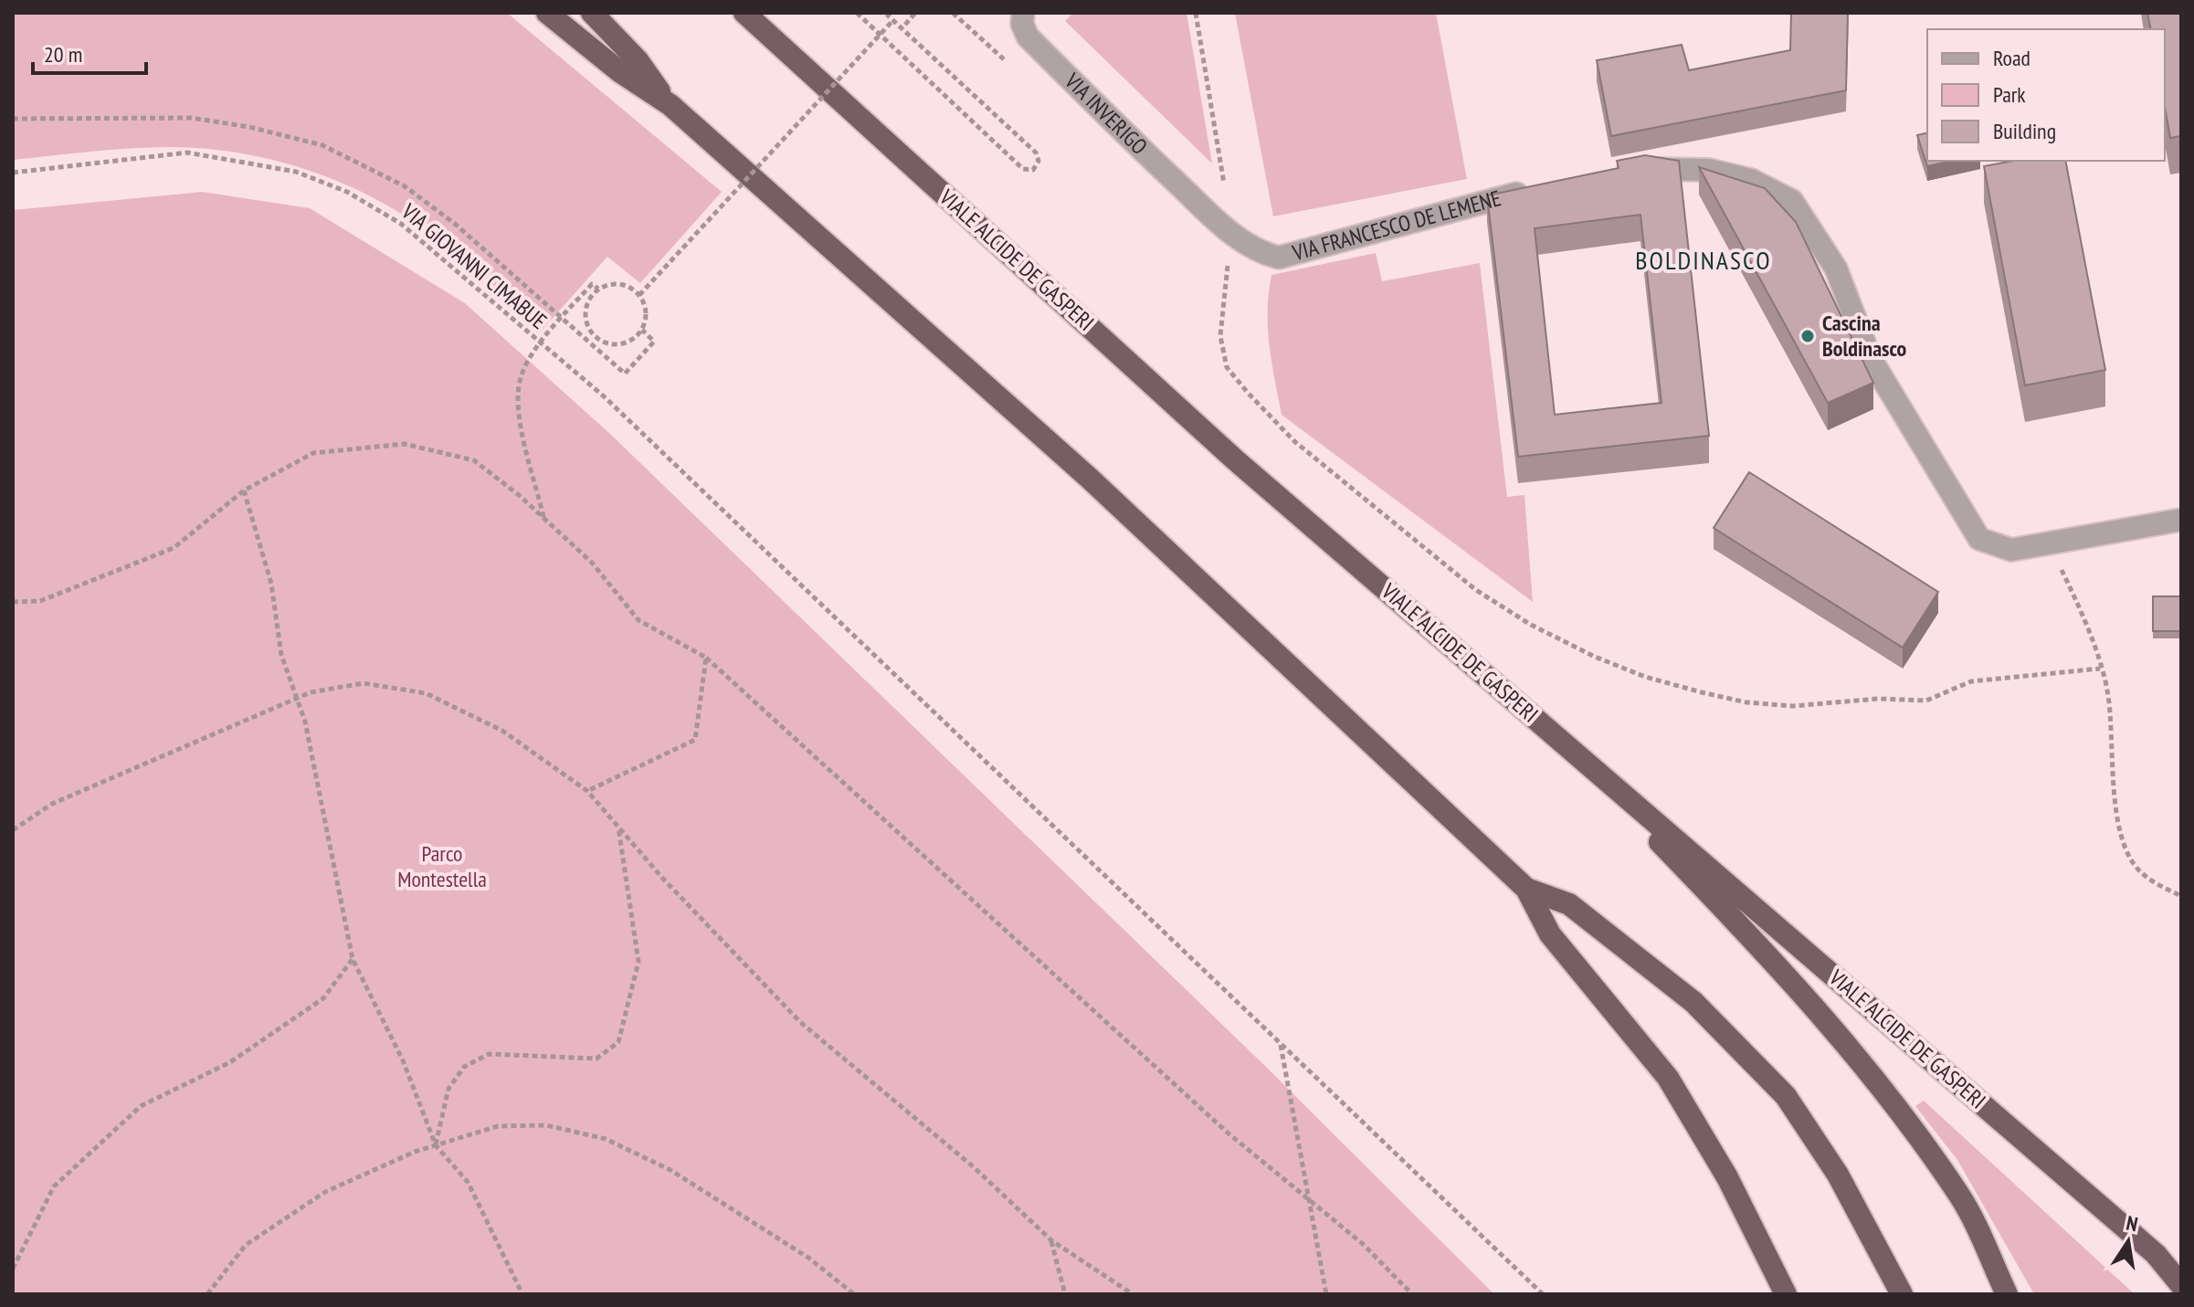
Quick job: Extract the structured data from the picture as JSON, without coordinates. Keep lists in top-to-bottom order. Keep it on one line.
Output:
{"streets":{"highway":["VIALE ALCIDE DE GASPERI"],"street":["VIA INVERIGO","VIA FRANCESCO DE LEMENE"],"path":["VIA GIOVANNI CIMABUE"]},"crossings":[["VIA INVERIGO","VIA FRANCESCO DE LEMENE"]],"districts":["BOLDINASCO"],"parks":["Parco Montestella"],"places":["Cascina Boldinasco"],"legend":["Road","Park","Building"],"scale_bar":"20 m","north":"top"}
